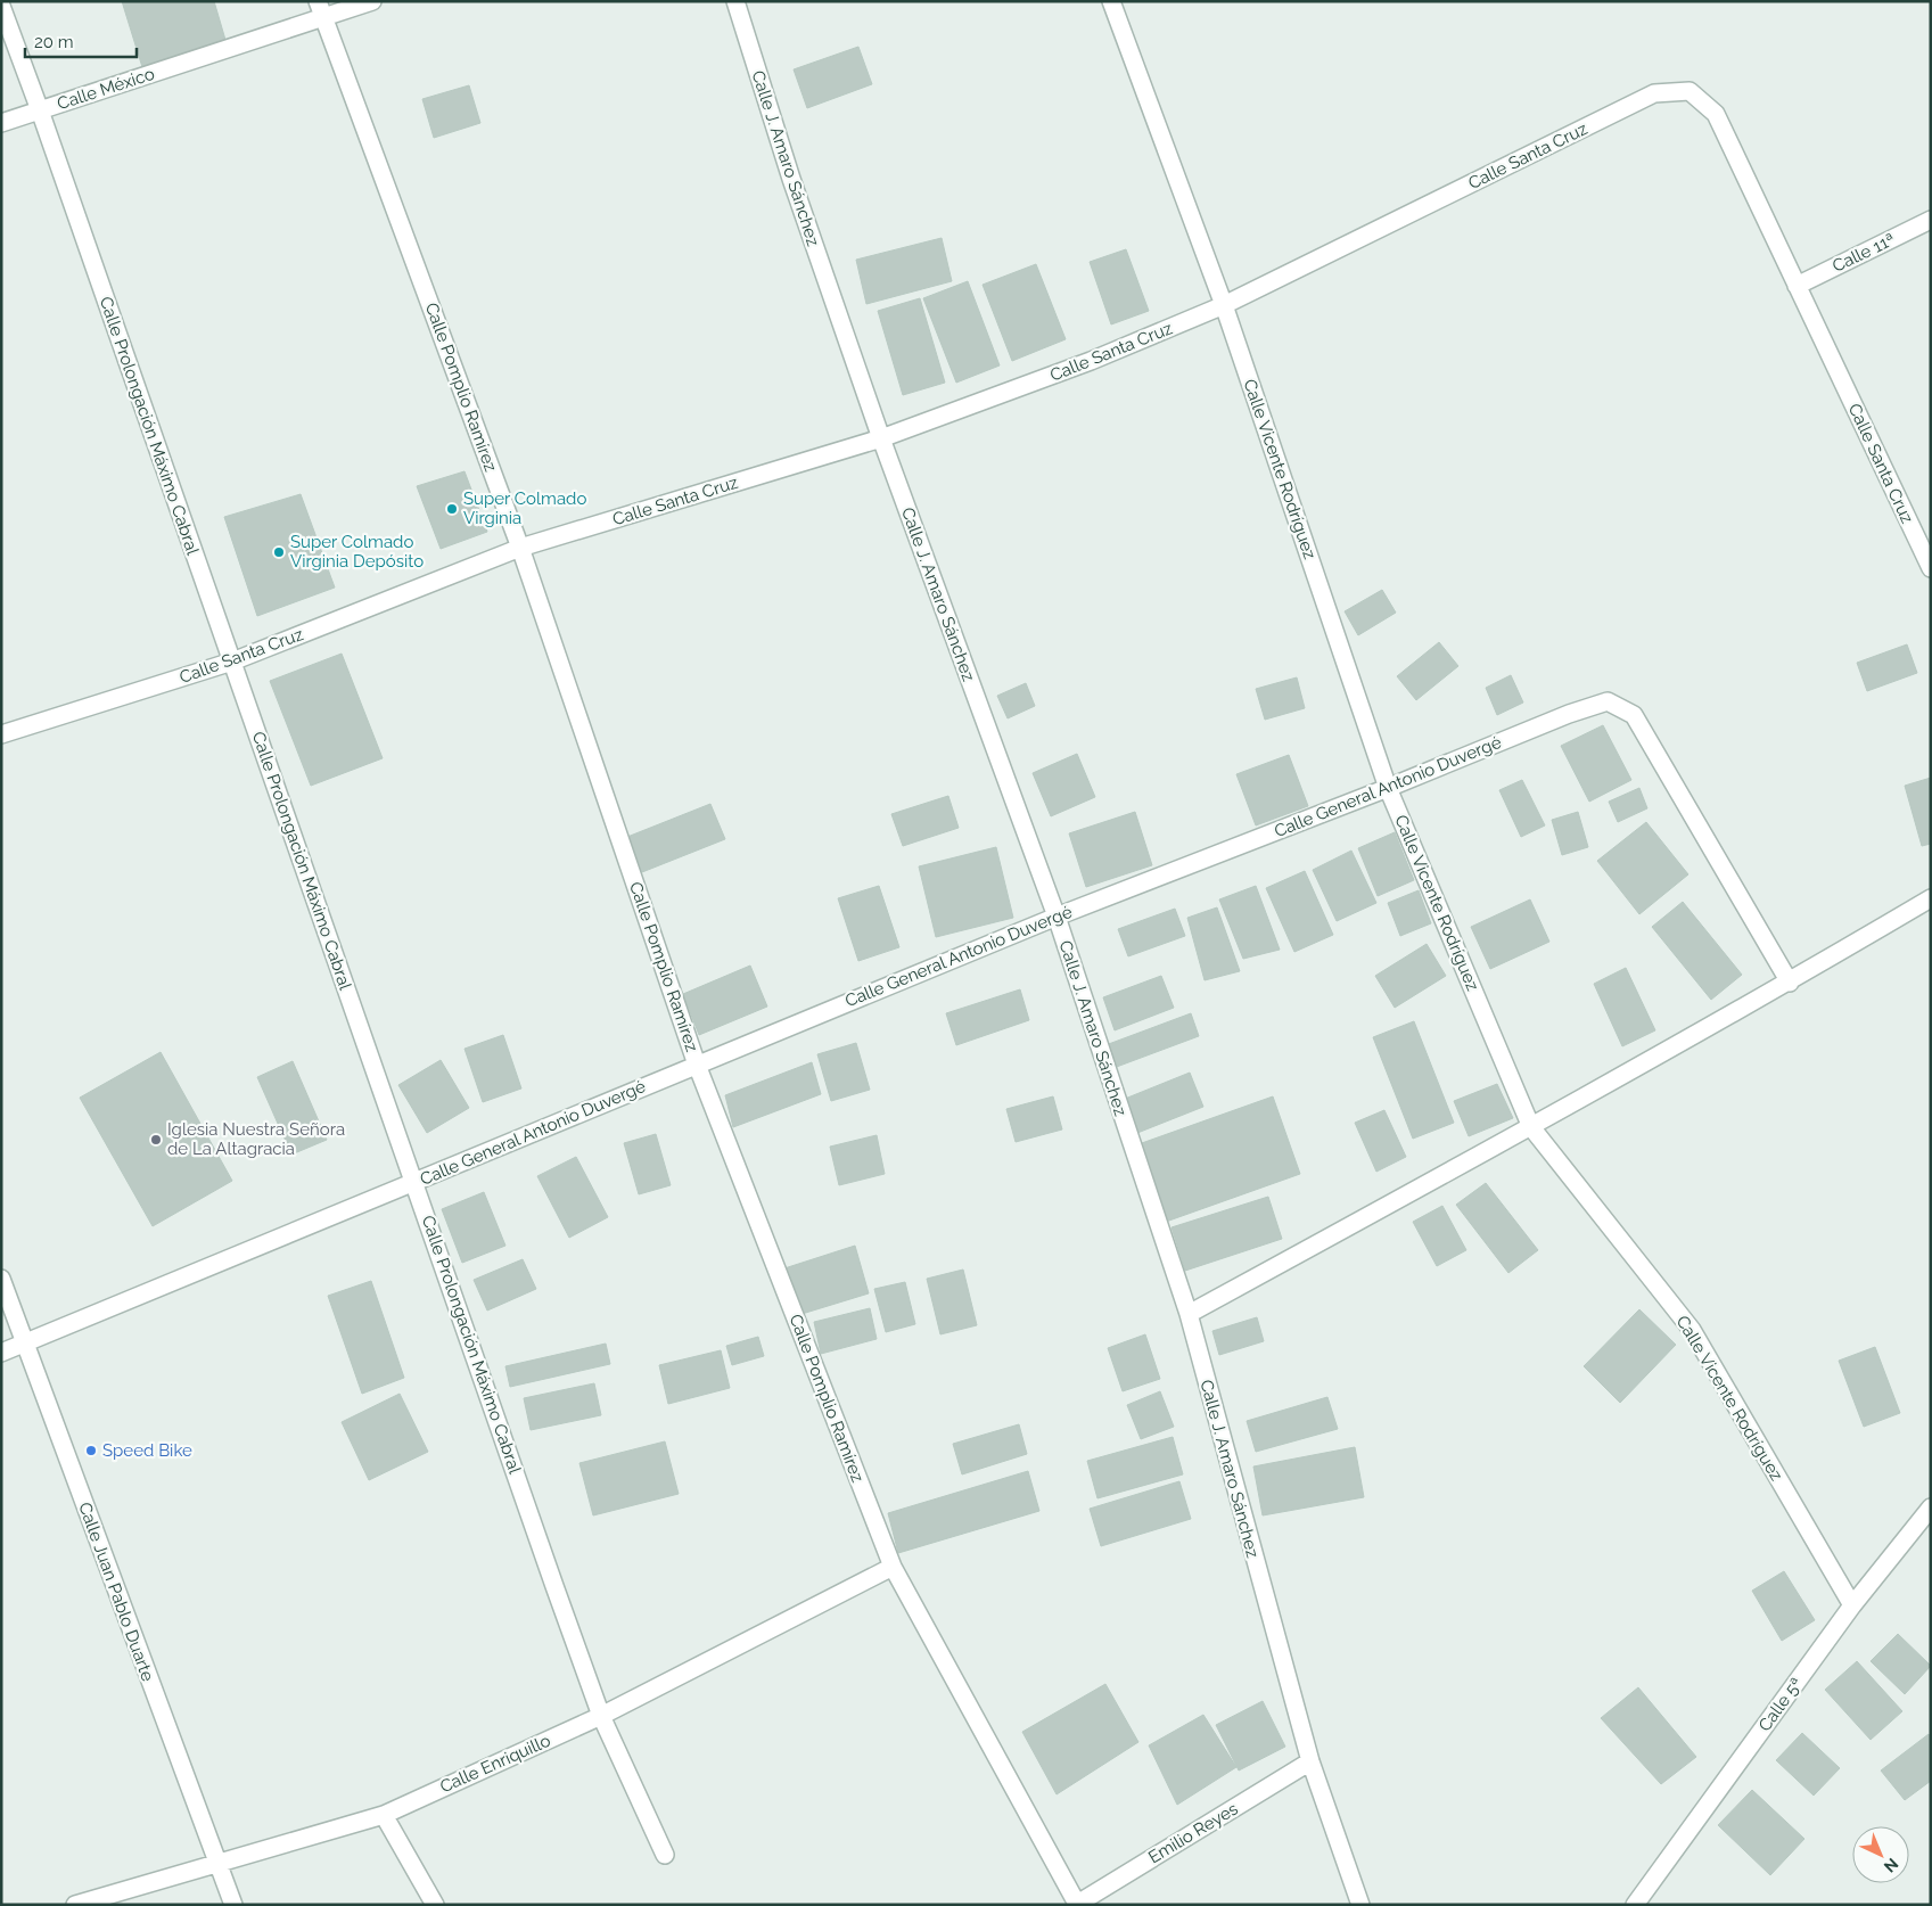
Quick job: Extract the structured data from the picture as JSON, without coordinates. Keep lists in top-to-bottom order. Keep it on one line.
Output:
{"streets":{"street":["Calle México","Calle Santa Cruz","Calle J. Amaro Sánchez","Calle 11ª","Calle Pomplio Ramírez","Calle Prolongación Máximo Cabral","Calle Vicente Rodríguez","Calle General Antonio Duvergé","Calle Juan Pablo Duarte","Calle 5ª","Calle Enriquillo","Emilio Reyes"]},"crossings":[["Calle México","Calle Pomplio Ramírez"],["Calle México","Calle Prolongación Máximo Cabral"],["Calle Santa Cruz","Calle J. Amaro Sánchez"],["Calle Santa Cruz","Calle 11ª"],["Calle Santa Cruz","Calle Pomplio Ramírez"],["Calle Santa Cruz","Calle Prolongación Máximo Cabral"],["Calle Santa Cruz","Calle Vicente Rodríguez"],["Calle J. Amaro Sánchez","Calle General Antonio Duvergé"],["Calle J. Amaro Sánchez","Emilio Reyes"],["Calle Pomplio Ramírez","Calle General Antonio Duvergé"],["Calle Pomplio Ramírez","Calle Enriquillo"],["Calle Pomplio Ramírez","Emilio Reyes"],["Calle Prolongación Máximo Cabral","Calle General Antonio Duvergé"],["Calle Prolongación Máximo Cabral","Calle Enriquillo"],["Calle Vicente Rodríguez","Calle General Antonio Duvergé"],["Calle Vicente Rodríguez","Calle 5ª"],["Calle General Antonio Duvergé","Calle Juan Pablo Duarte"],["Calle Juan Pablo Duarte","Calle Enriquillo"]],"places":["Super Colmado Virginia","Super Colmado Virginia Depósito","Iglesia Nuestra Señora de La Altagracia","Speed Bike"],"scale_bar":"20 m","north":"bottom right"}
